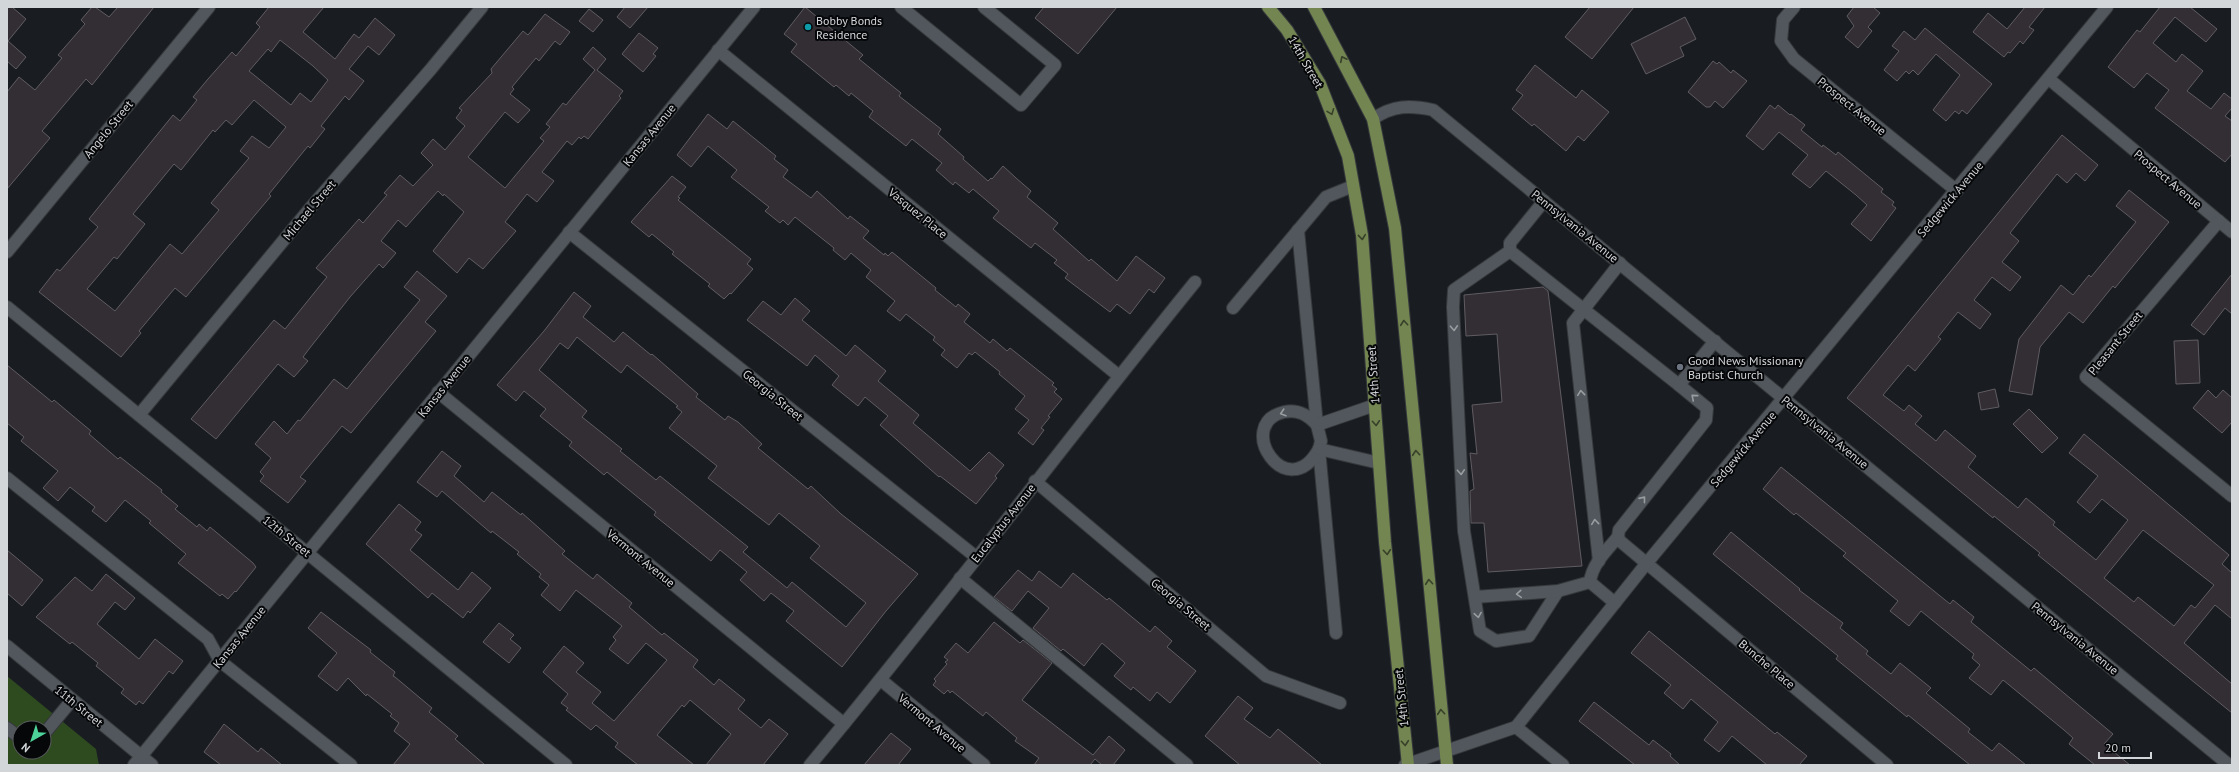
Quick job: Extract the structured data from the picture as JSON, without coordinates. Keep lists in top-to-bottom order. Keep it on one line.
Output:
{"streets":{"main road":["14th Street"],"street":["Prospect Avenue","Angelo Street","Kansas Avenue","Sedgewick Avenue","Michael Street","Vasquez Place","Pennsylvania Avenue","Pleasant Street","Georgia Street","Eucalyptus Avenue","12th Street","Vermont Avenue","Bunche Place","11th Street"]},"crossings":[["Prospect Avenue","Sedgewick Avenue"],["Prospect Avenue","Pleasant Street"],["Kansas Avenue","Vasquez Place"],["Kansas Avenue","Georgia Street"],["Kansas Avenue","12th Street"],["Kansas Avenue","Vermont Avenue"],["Kansas Avenue","11th Street"],["Sedgewick Avenue","Pennsylvania Avenue"],["Sedgewick Avenue","Bunche Place"],["Michael Street","12th Street"],["Vasquez Place","Eucalyptus Avenue"],["Georgia Street","Eucalyptus Avenue"],["Eucalyptus Avenue","Vermont Avenue"]],"places":["Bobby Bonds Residence","Good News Missionary Baptist Church"],"scale_bar":"20 m","north":"bottom left"}
